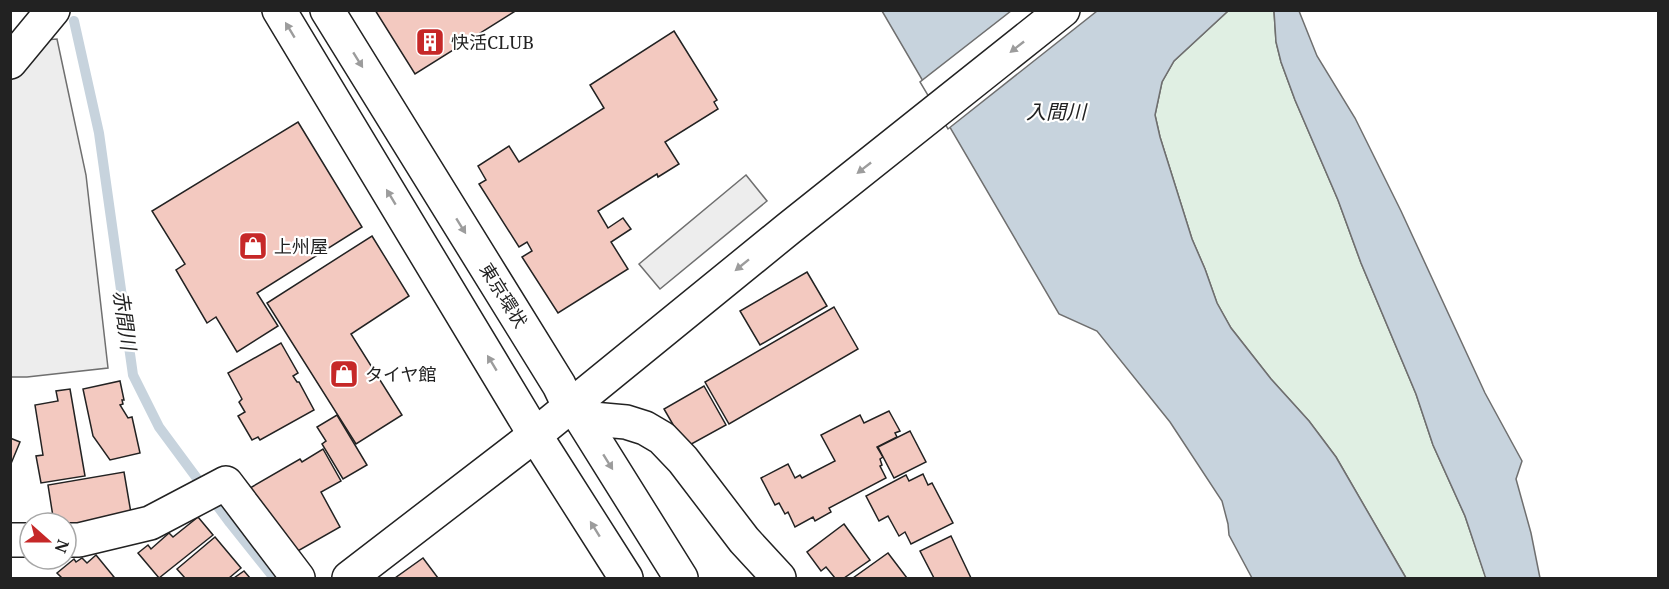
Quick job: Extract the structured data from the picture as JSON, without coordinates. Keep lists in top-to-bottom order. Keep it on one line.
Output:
{"streets":{"main road":["東京環状"]},"water":["入間川","赤間川"],"places":{"building":["快活CLUB"],"shop":["上州屋","タイヤ館"]},"north":"right"}
